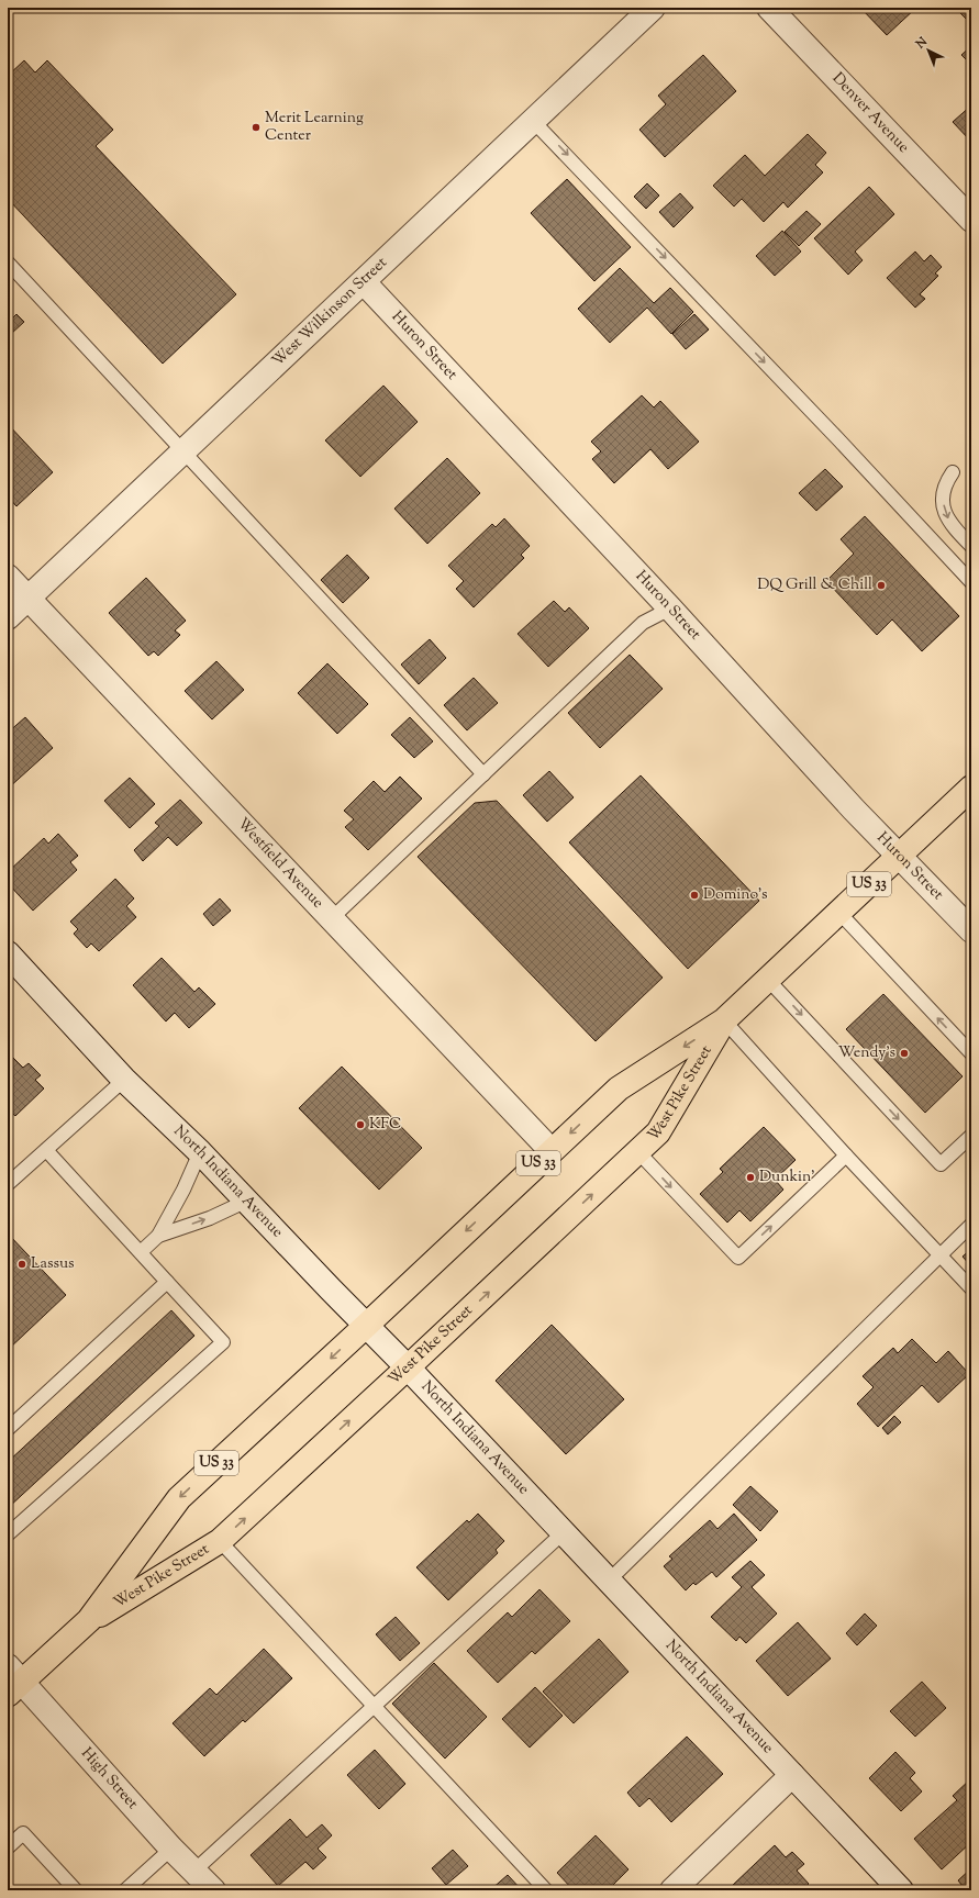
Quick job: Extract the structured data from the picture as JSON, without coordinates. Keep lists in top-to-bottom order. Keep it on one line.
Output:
{"streets":{"highway":["US 33","West Pike Street"],"street":["Denver Avenue","West Wilkinson Street","Huron Street","Westfield Avenue","North Indiana Avenue","High Street"]},"crossings":[["West Wilkinson Street","Huron Street"],["West Wilkinson Street","Westfield Avenue"],["Huron Street","West Pike Street"],["Westfield Avenue","West Pike Street"],["West Pike Street","North Indiana Avenue"],["West Pike Street","High Street"]],"places":["Merit Learning Center","DQ Grill & Chill","Domino's","Wendy's","KFC","Dunkin'","Lassus"],"north":"top left"}
